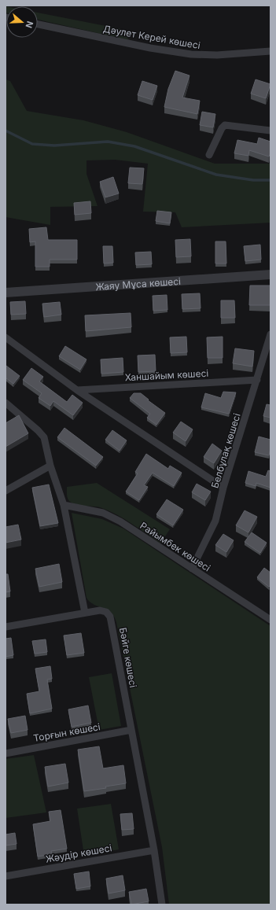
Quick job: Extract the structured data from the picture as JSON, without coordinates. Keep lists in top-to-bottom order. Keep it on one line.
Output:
{"streets":{"street":["Дәулет Керей көшесі","Жаяу Мұса көшесі","Ханшайым көшесі","Белбұлақ көшесі","Райымбек көшесі","Бәйге көшесі","Торғын көшесі","Жәудір көшесі"]},"crossings":[["Ханшайым көшесі","Белбұлақ көшесі"],["Белбұлақ көшесі","Райымбек көшесі"],["Бәйге көшесі","Торғын көшесі"],["Бәйге көшесі","Жәудір көшесі"]],"north":"right"}
